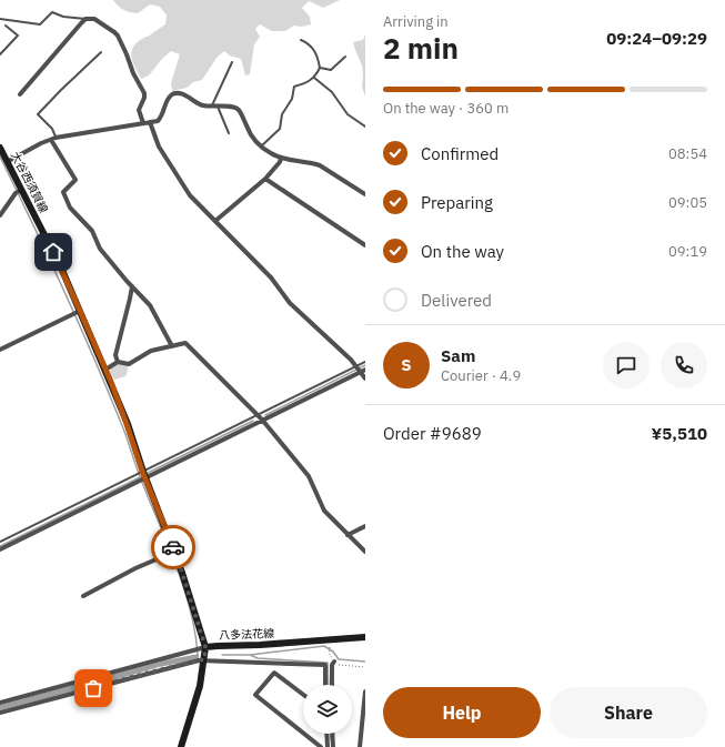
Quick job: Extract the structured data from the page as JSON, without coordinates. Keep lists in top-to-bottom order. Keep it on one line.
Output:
{"streets":{"main road":["大谷西須賀線","八多法花線"]},"crossings":[["大谷西須賀線","八多法花線"]],"page":{"heading":["2 min","Arriving in","09:24–09:29"],"panel":["Sam","Courier · 4.9","Order #9689","¥5,510"],"bar":"On the way · 360 m","list":[["Confirmed","08:54"],["Preparing","09:05"],["On the way","09:19"],"Delivered"],"round":"S","buttons":["Help","Share"]}}
